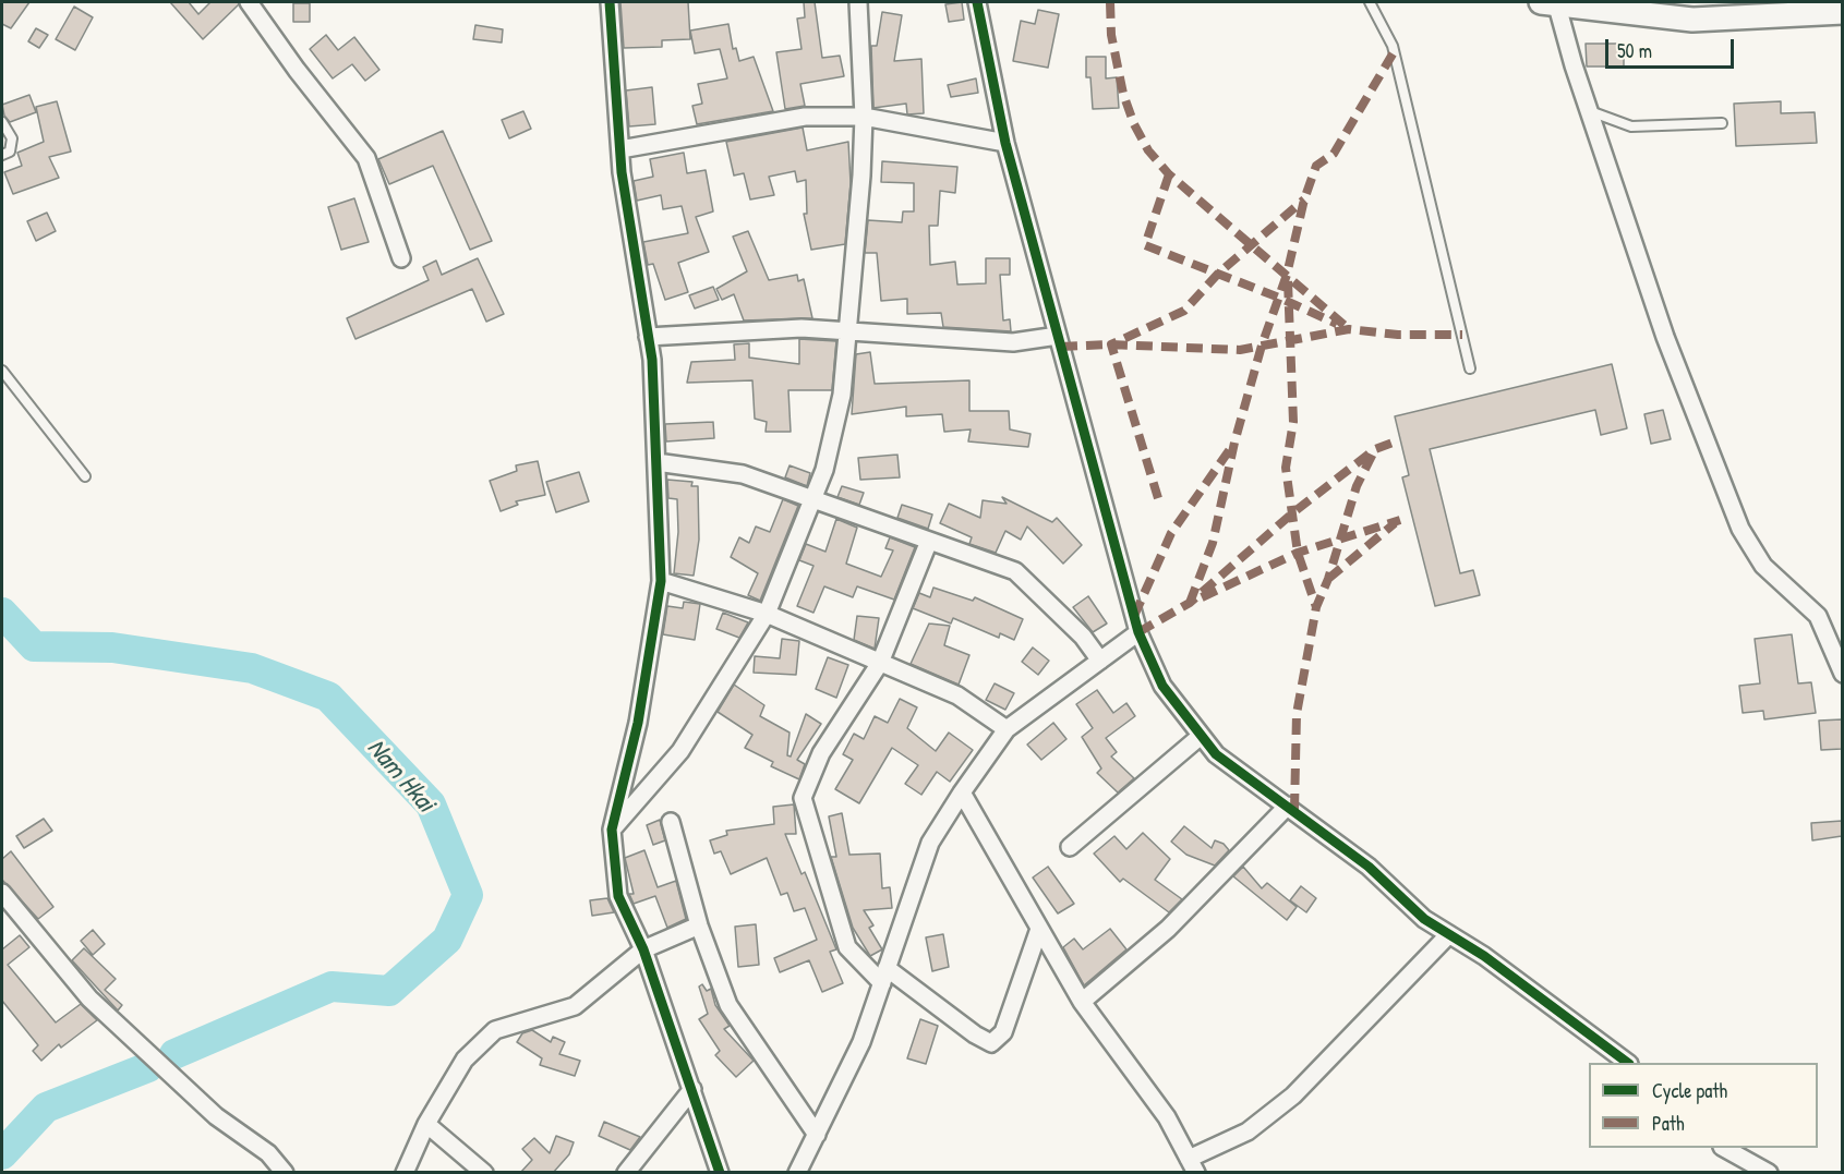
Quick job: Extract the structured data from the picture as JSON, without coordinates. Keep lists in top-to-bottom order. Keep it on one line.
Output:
{"water":["Nam Hkai"],"legend":["Cycle path","Path"],"scale_bar":"50 m"}
